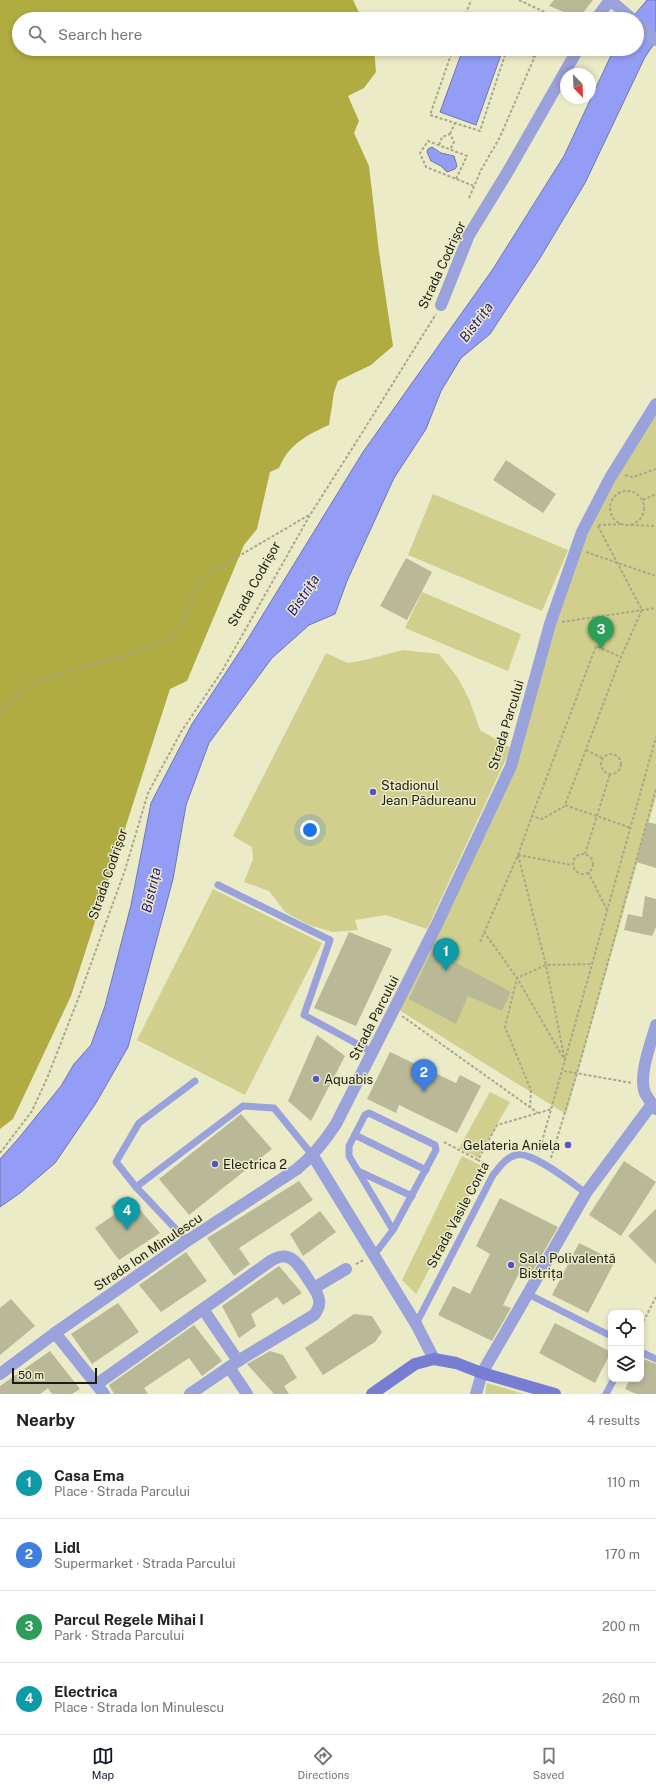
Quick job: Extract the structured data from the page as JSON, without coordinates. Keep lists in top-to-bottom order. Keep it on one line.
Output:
{"streets":{"street":["Strada Codrișor","Strada Parcului","Strada Ion Minulescu"],"lane":["Strada Vasile Conta"]},"crossings":[["Strada Parcului","Strada Ion Minulescu"]],"water":["Bistrița"],"places":["Stadionul Jean Pădureanu","Aquabis","Gelateria Aniela","Electrica 2","Sala Polivalentă Bistrița"],"scale_bar":"50 m","north":"bottom right","page":{"search":"Search here","pins":["3","1","2","4"],"scale":"50 m","heading":["Nearby","4 results"],"list":[{"mark":"1","name":"Casa Ema","note":"Place · Strada Parcului","value":"110 m"},{"mark":"2","name":"Lidl","note":"Supermarket · Strada Parcului","value":"170 m"},{"mark":"3","name":"Parcul Regele Mihai I","note":"Park · Strada Parcului","value":"200 m"},{"mark":"4","name":"Electrica","note":"Place · Strada Ion Minulescu","value":"260 m"}],"nav":["Map","Directions","Saved"]}}
